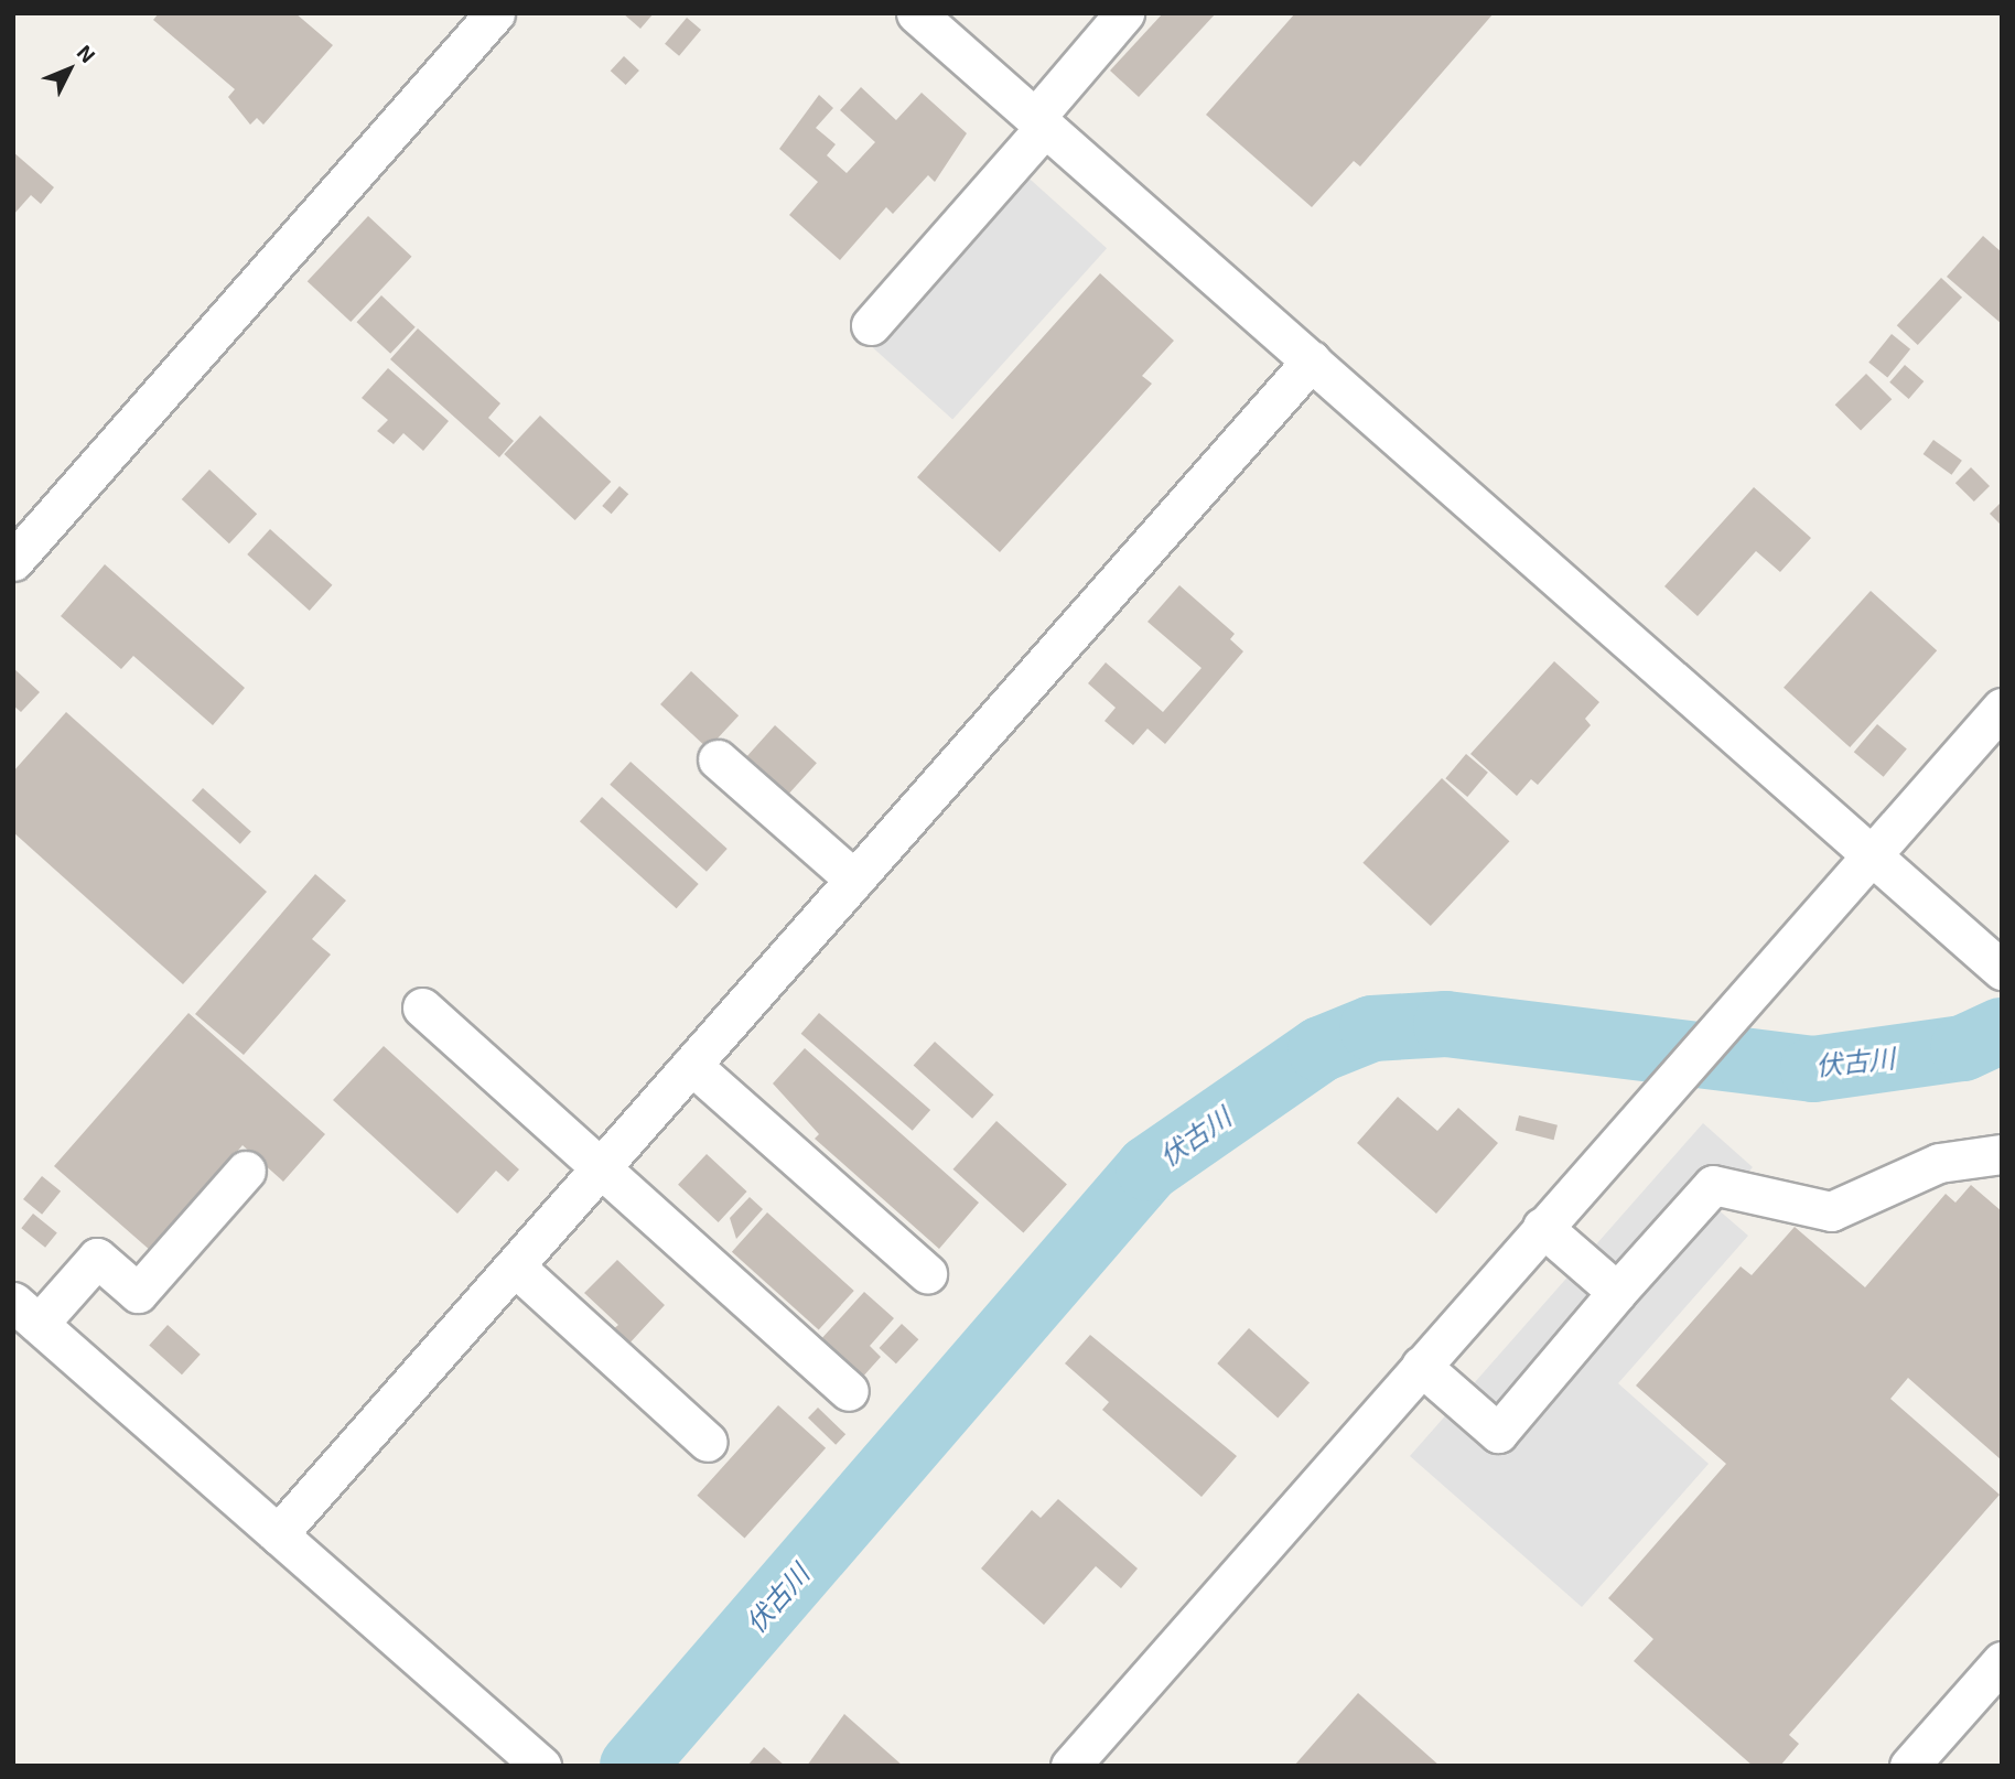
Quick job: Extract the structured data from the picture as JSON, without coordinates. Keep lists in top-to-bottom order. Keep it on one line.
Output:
{"water":["伏古川"],"north":"top right"}
